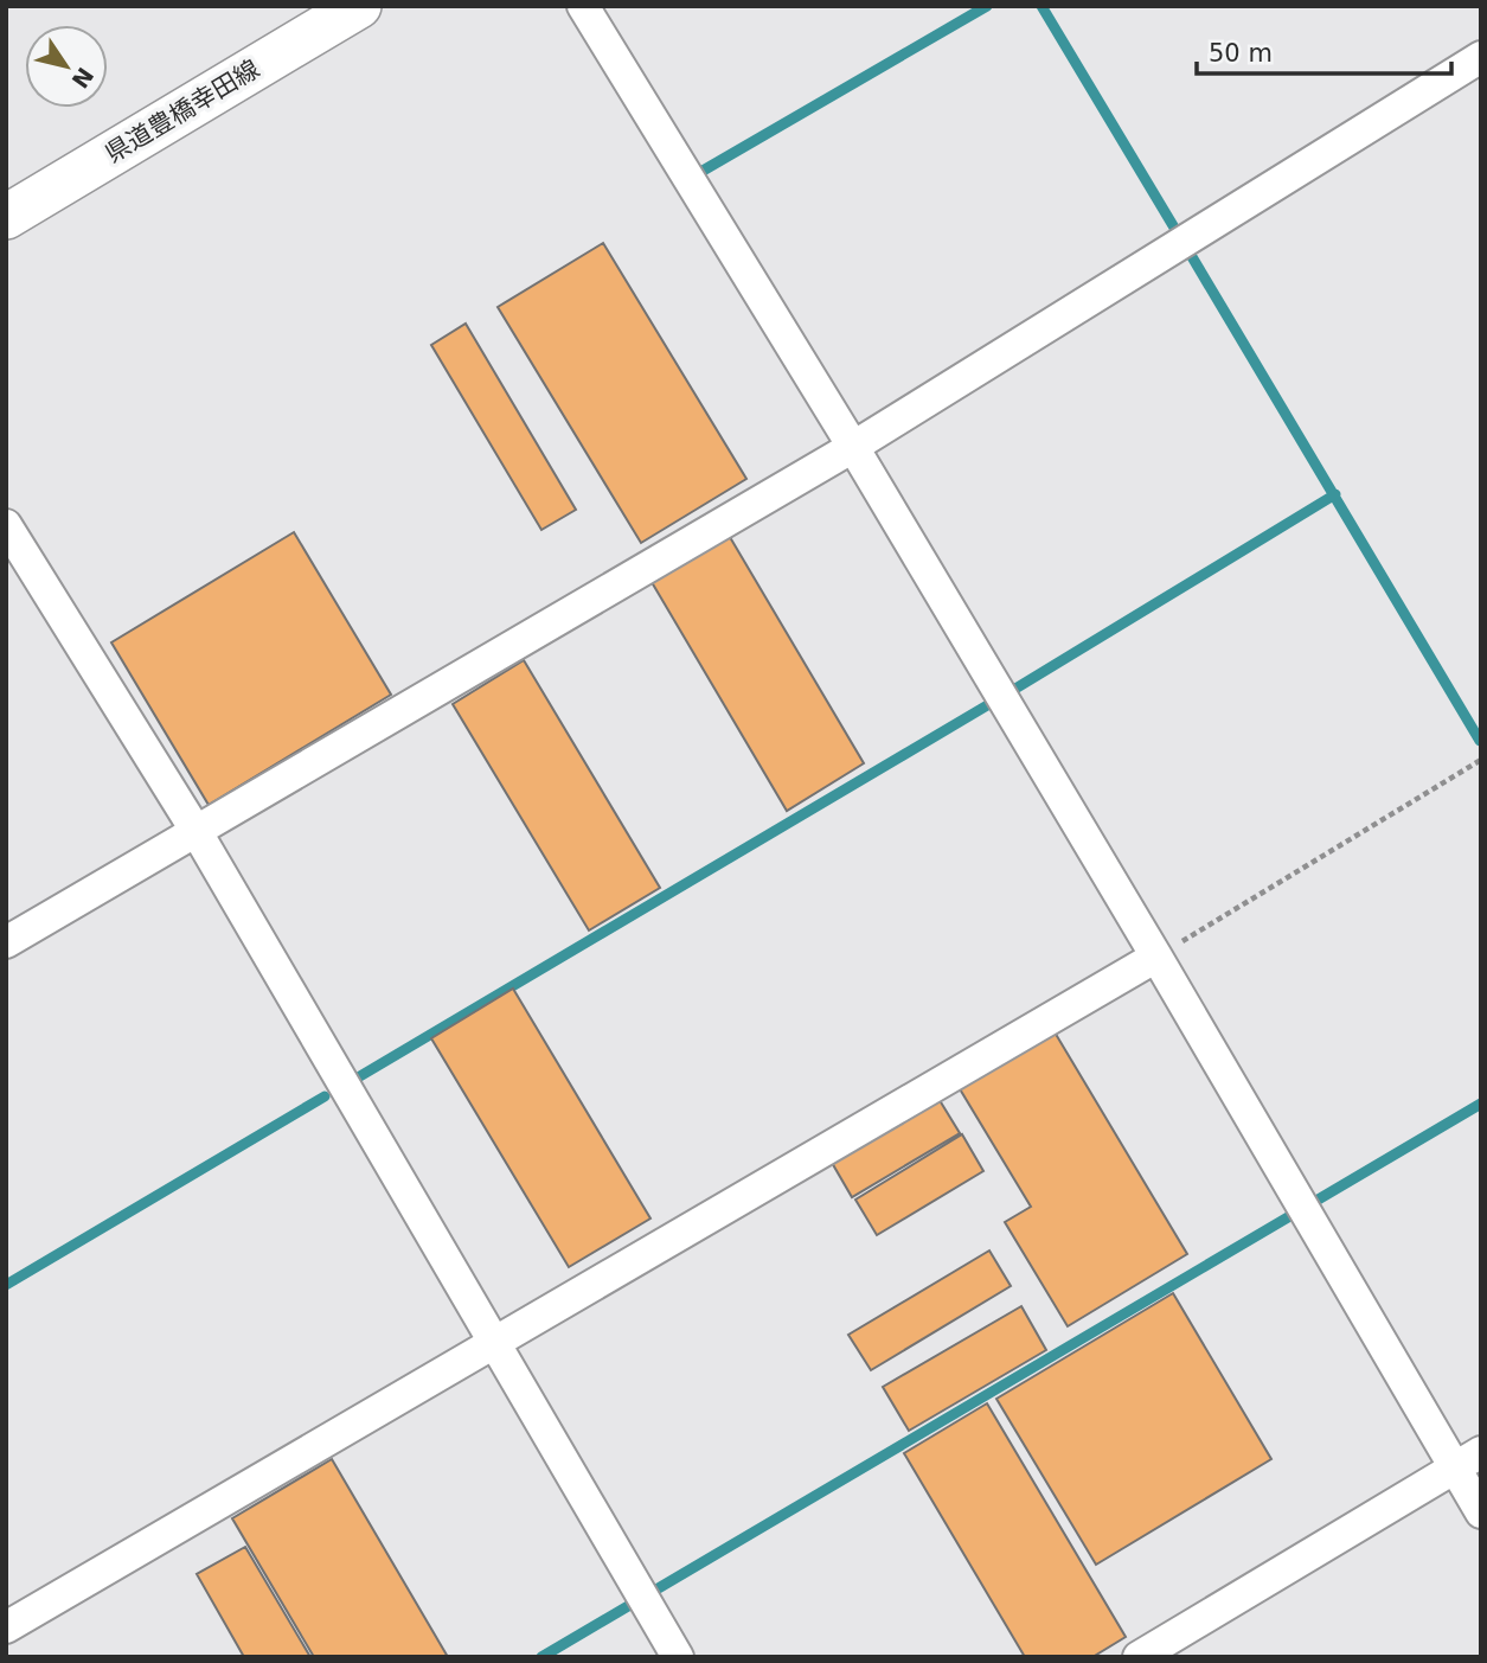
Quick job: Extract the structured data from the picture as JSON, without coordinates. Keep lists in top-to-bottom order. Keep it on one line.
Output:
{"streets":{"main road":["県道豊橋幸田線"]},"scale_bar":"50 m","north":"bottom right"}
